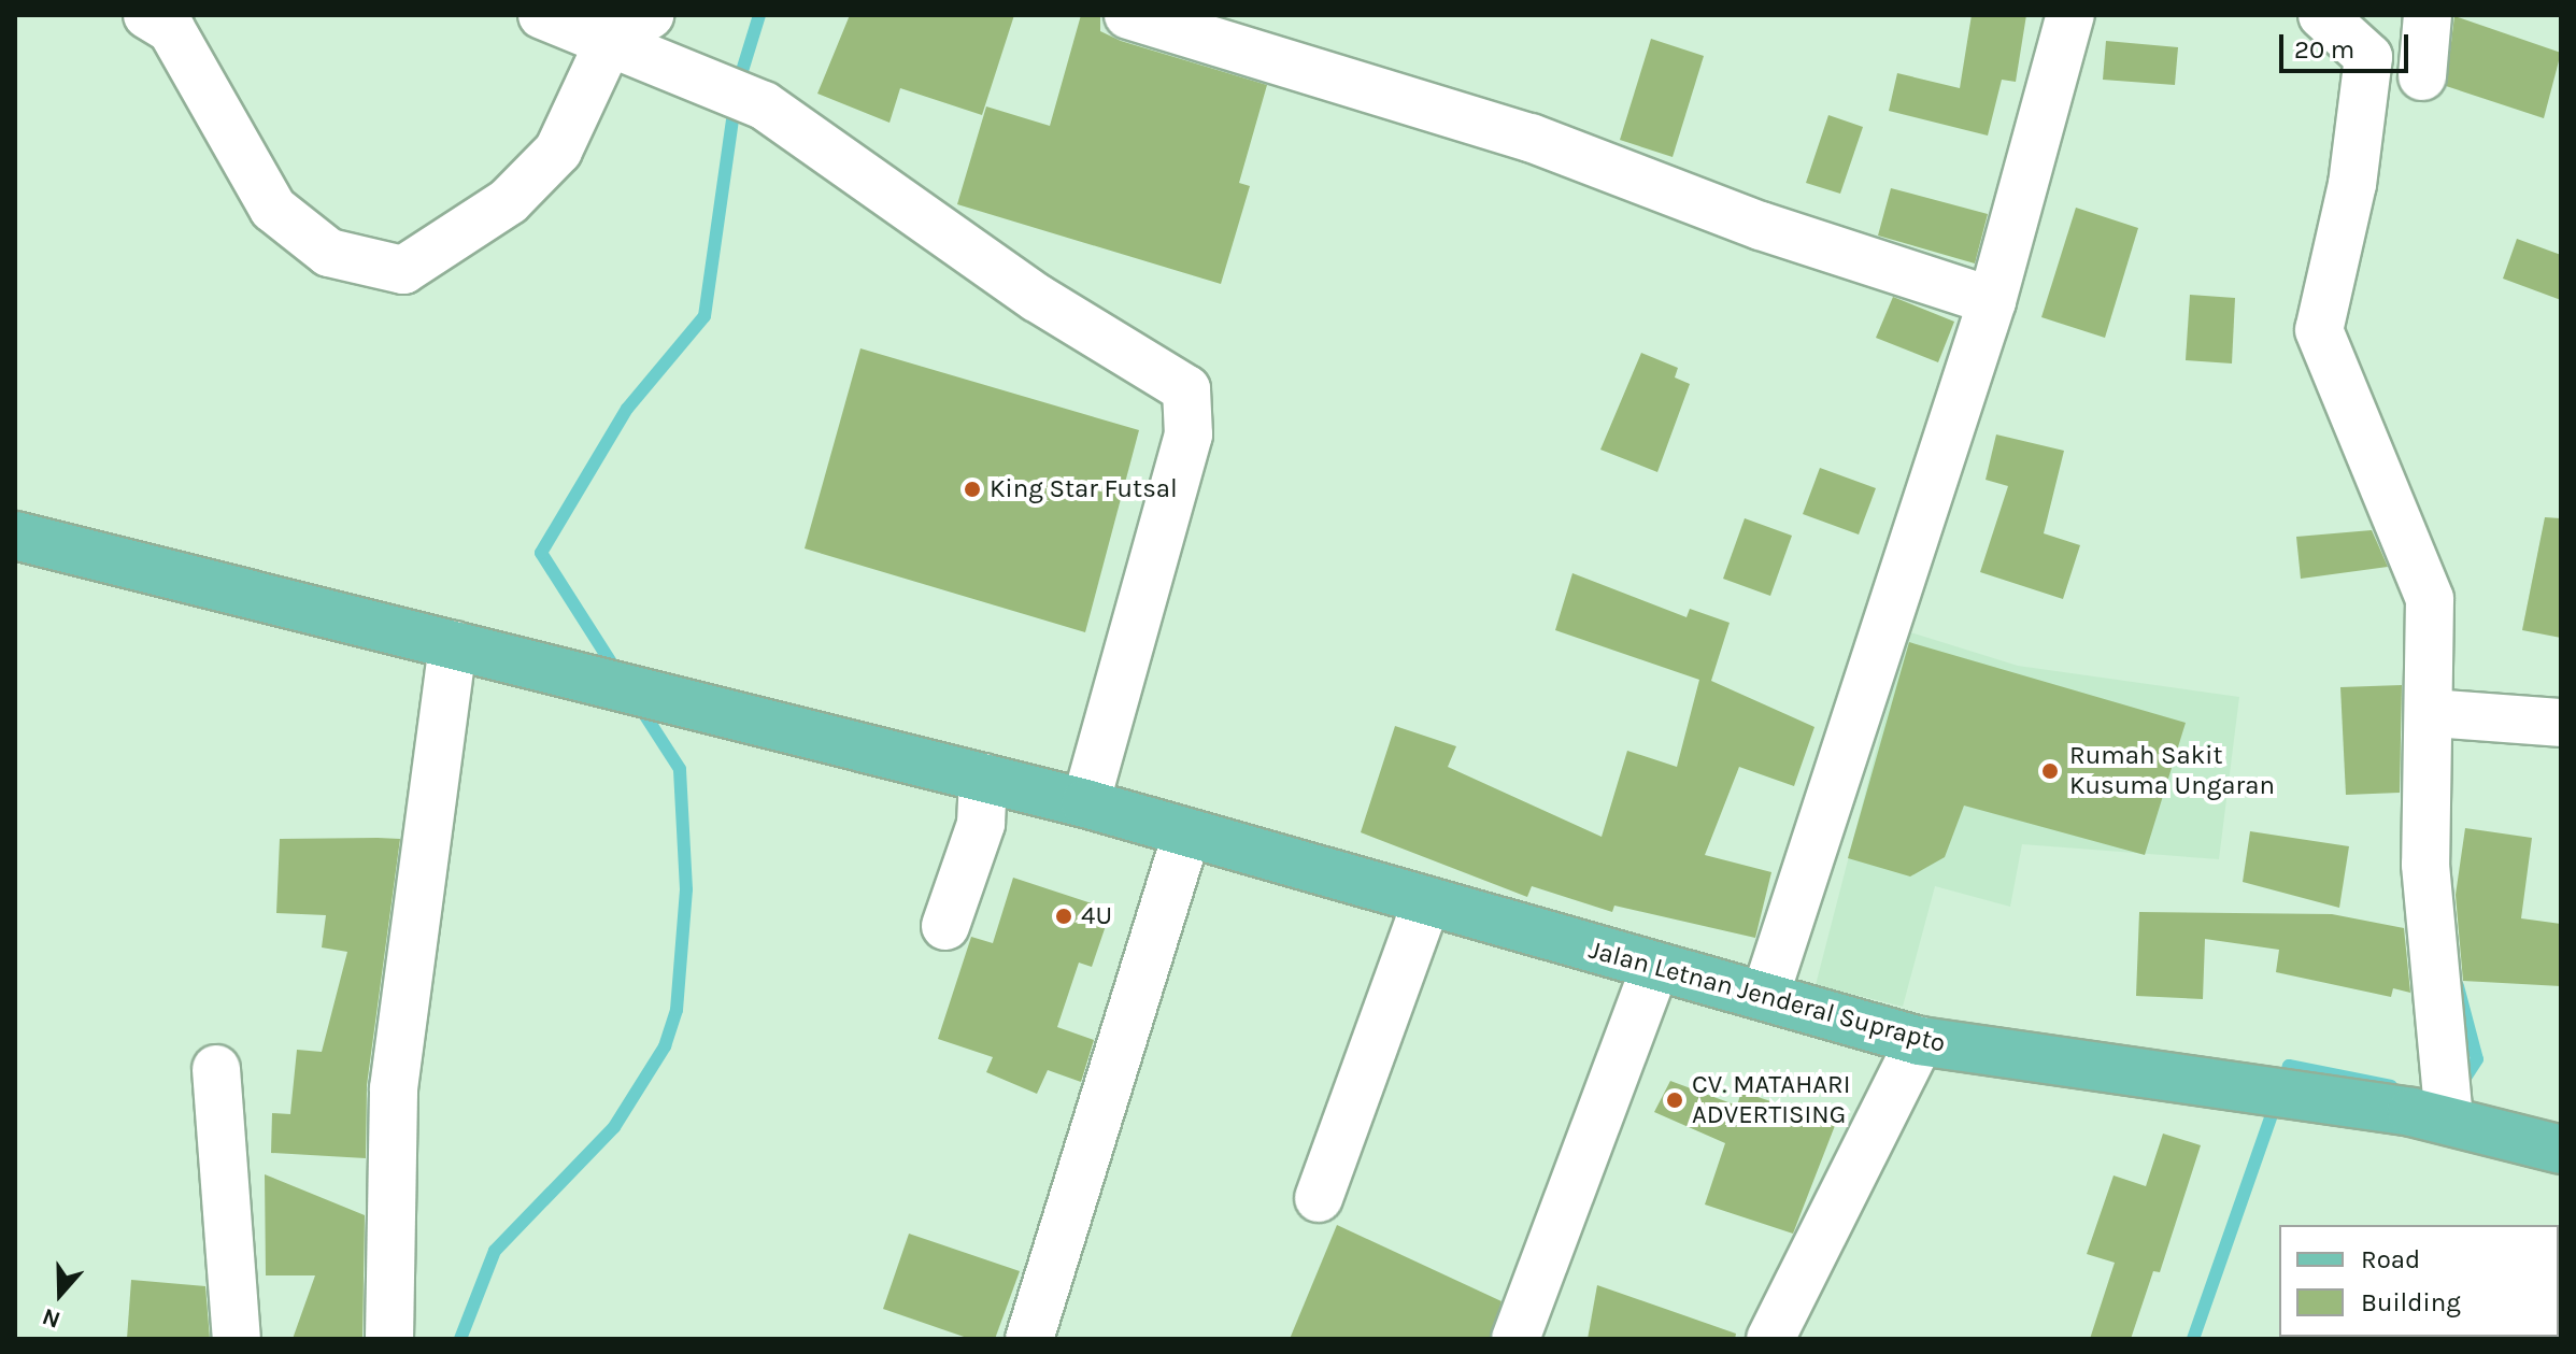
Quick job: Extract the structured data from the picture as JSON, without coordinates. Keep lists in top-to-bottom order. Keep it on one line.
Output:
{"streets":{"main road":["Jalan Letnan Jenderal Suprapto"]},"places":["King Star Futsal","Rumah Sakit Kusuma Ungaran","4U","CV. MATAHARI ADVERTISING"],"legend":["Road","Building"],"scale_bar":"20 m","north":"bottom"}
